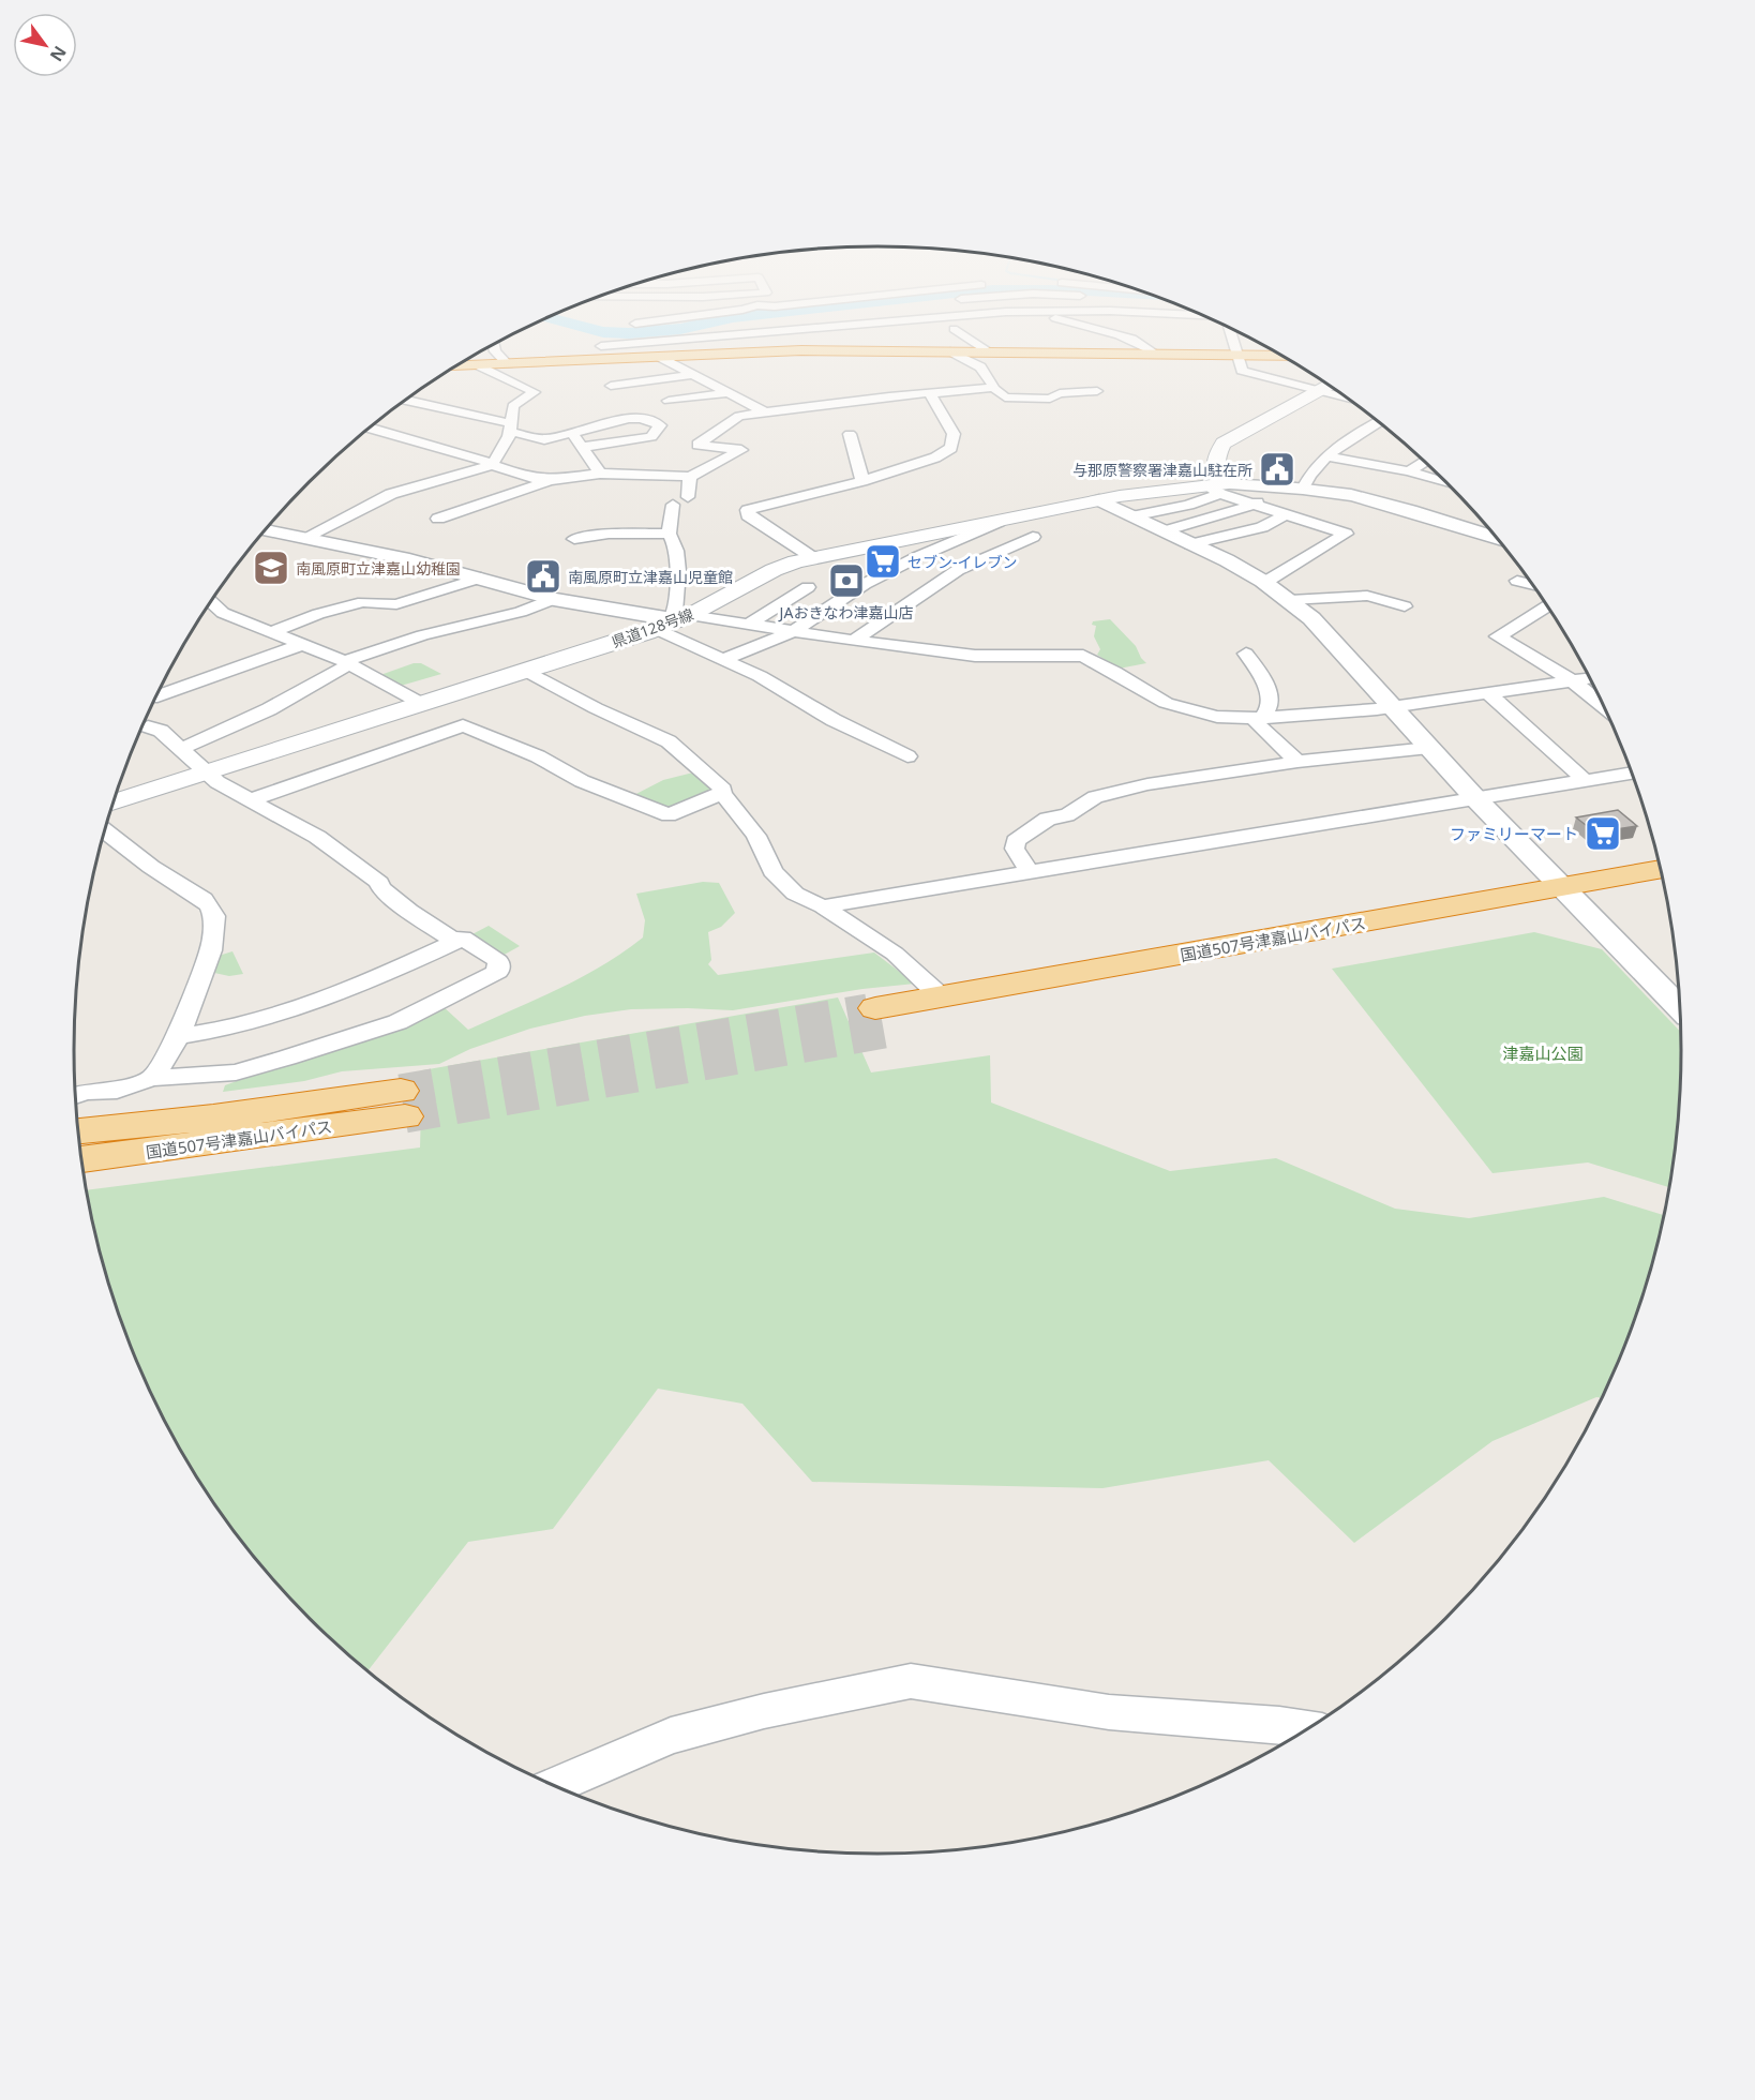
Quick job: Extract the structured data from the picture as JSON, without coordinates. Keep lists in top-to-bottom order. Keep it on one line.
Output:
{"streets":{"highway":["国道507号津嘉山バイパス"],"main road":["県道128号線"]},"parks":["津嘉山公園"],"places":{"public building":["与那原警察署津嘉山駐在所","南風原町立津嘉山児童館"],"supermarket":["セブン-イレブン","ファミリーマート"],"school or university":["南風原町立津嘉山幼稚園"],"bank":["JAおきなわ津嘉山店"]},"north":"bottom right"}
